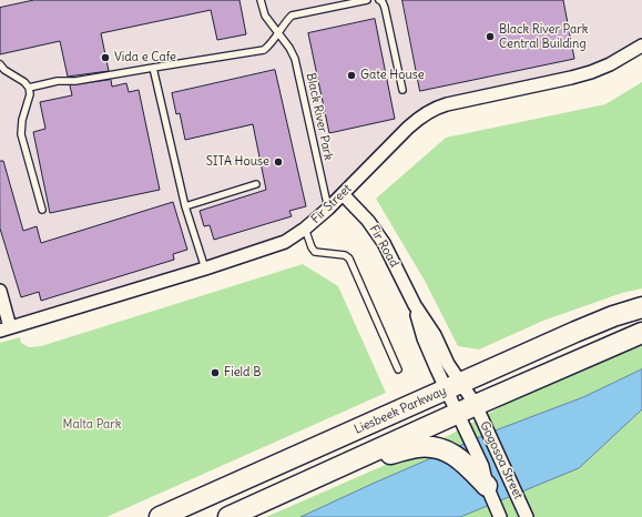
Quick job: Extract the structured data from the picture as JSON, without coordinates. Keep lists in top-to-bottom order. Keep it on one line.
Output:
{"streets":{"main road":["Liesbeek Parkway"],"street":["Fir Street","Fir Road","Gogosoa Street"],"lane":["Black River Park"]},"crossings":[["Black River Park","Fir Street"],["Fir Street","Fir Road"],["Fir Road","Liesbeek Parkway"],["Fir Road","Gogosoa Street"]],"parks":["Malta Park"],"places":["Black River Park Central Building","Vida e Cafe","Gate House","SITA House","Field B"]}
